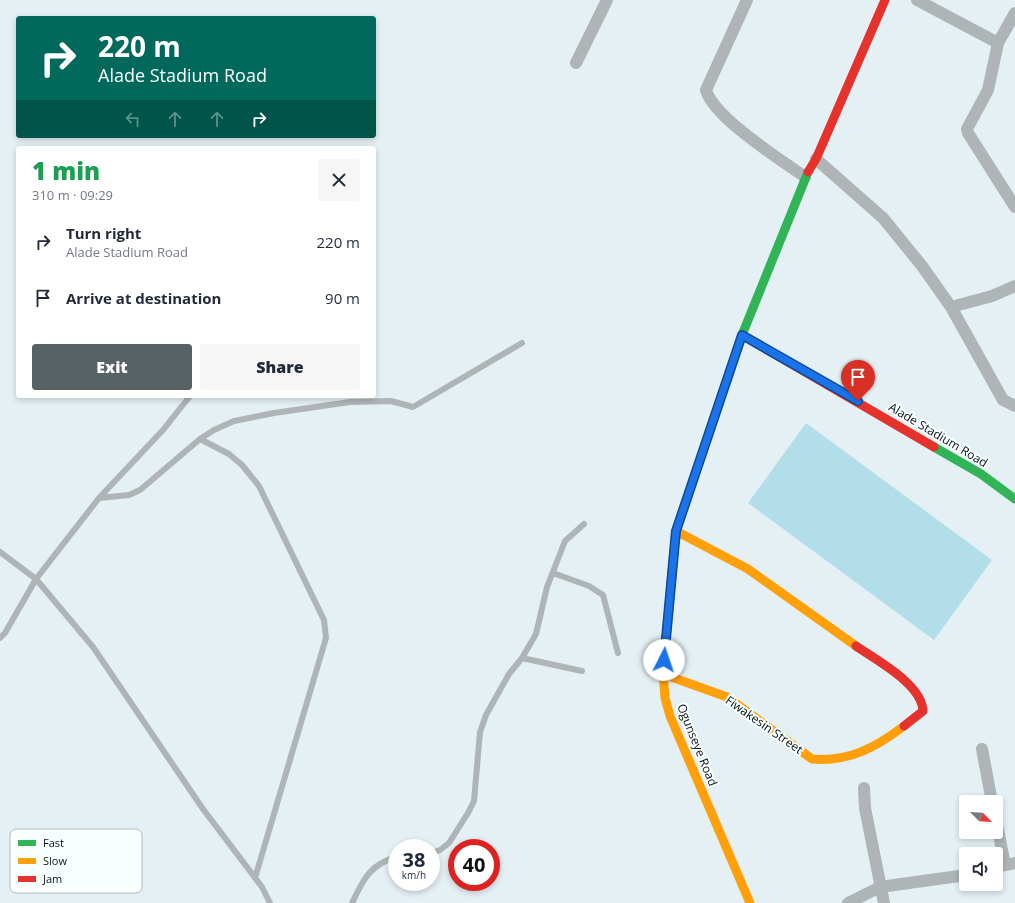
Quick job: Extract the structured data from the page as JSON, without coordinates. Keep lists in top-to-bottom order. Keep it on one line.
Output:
{"streets":{"street":["Alade Stadium Road","Fiwakesin Street","Ogunseye Road"]},"crossings":[["Alade Stadium Road","Ogunseye Road"],["Fiwakesin Street","Ogunseye Road"]],"legend":["Fast","Slow","Jam"],"north":"bottom right","page":{"turn":["220 m","Alade Stadium Road"],"heading":["1 min","310 m · 09:29"],"list":[{"name":"Turn right","note":"Alade Stadium Road","value":"220 m"},{"name":"Arrive at destination","value":"90 m"}],"buttons":["Exit","Share"],"speed":"38 km/h","limit":"40"}}
